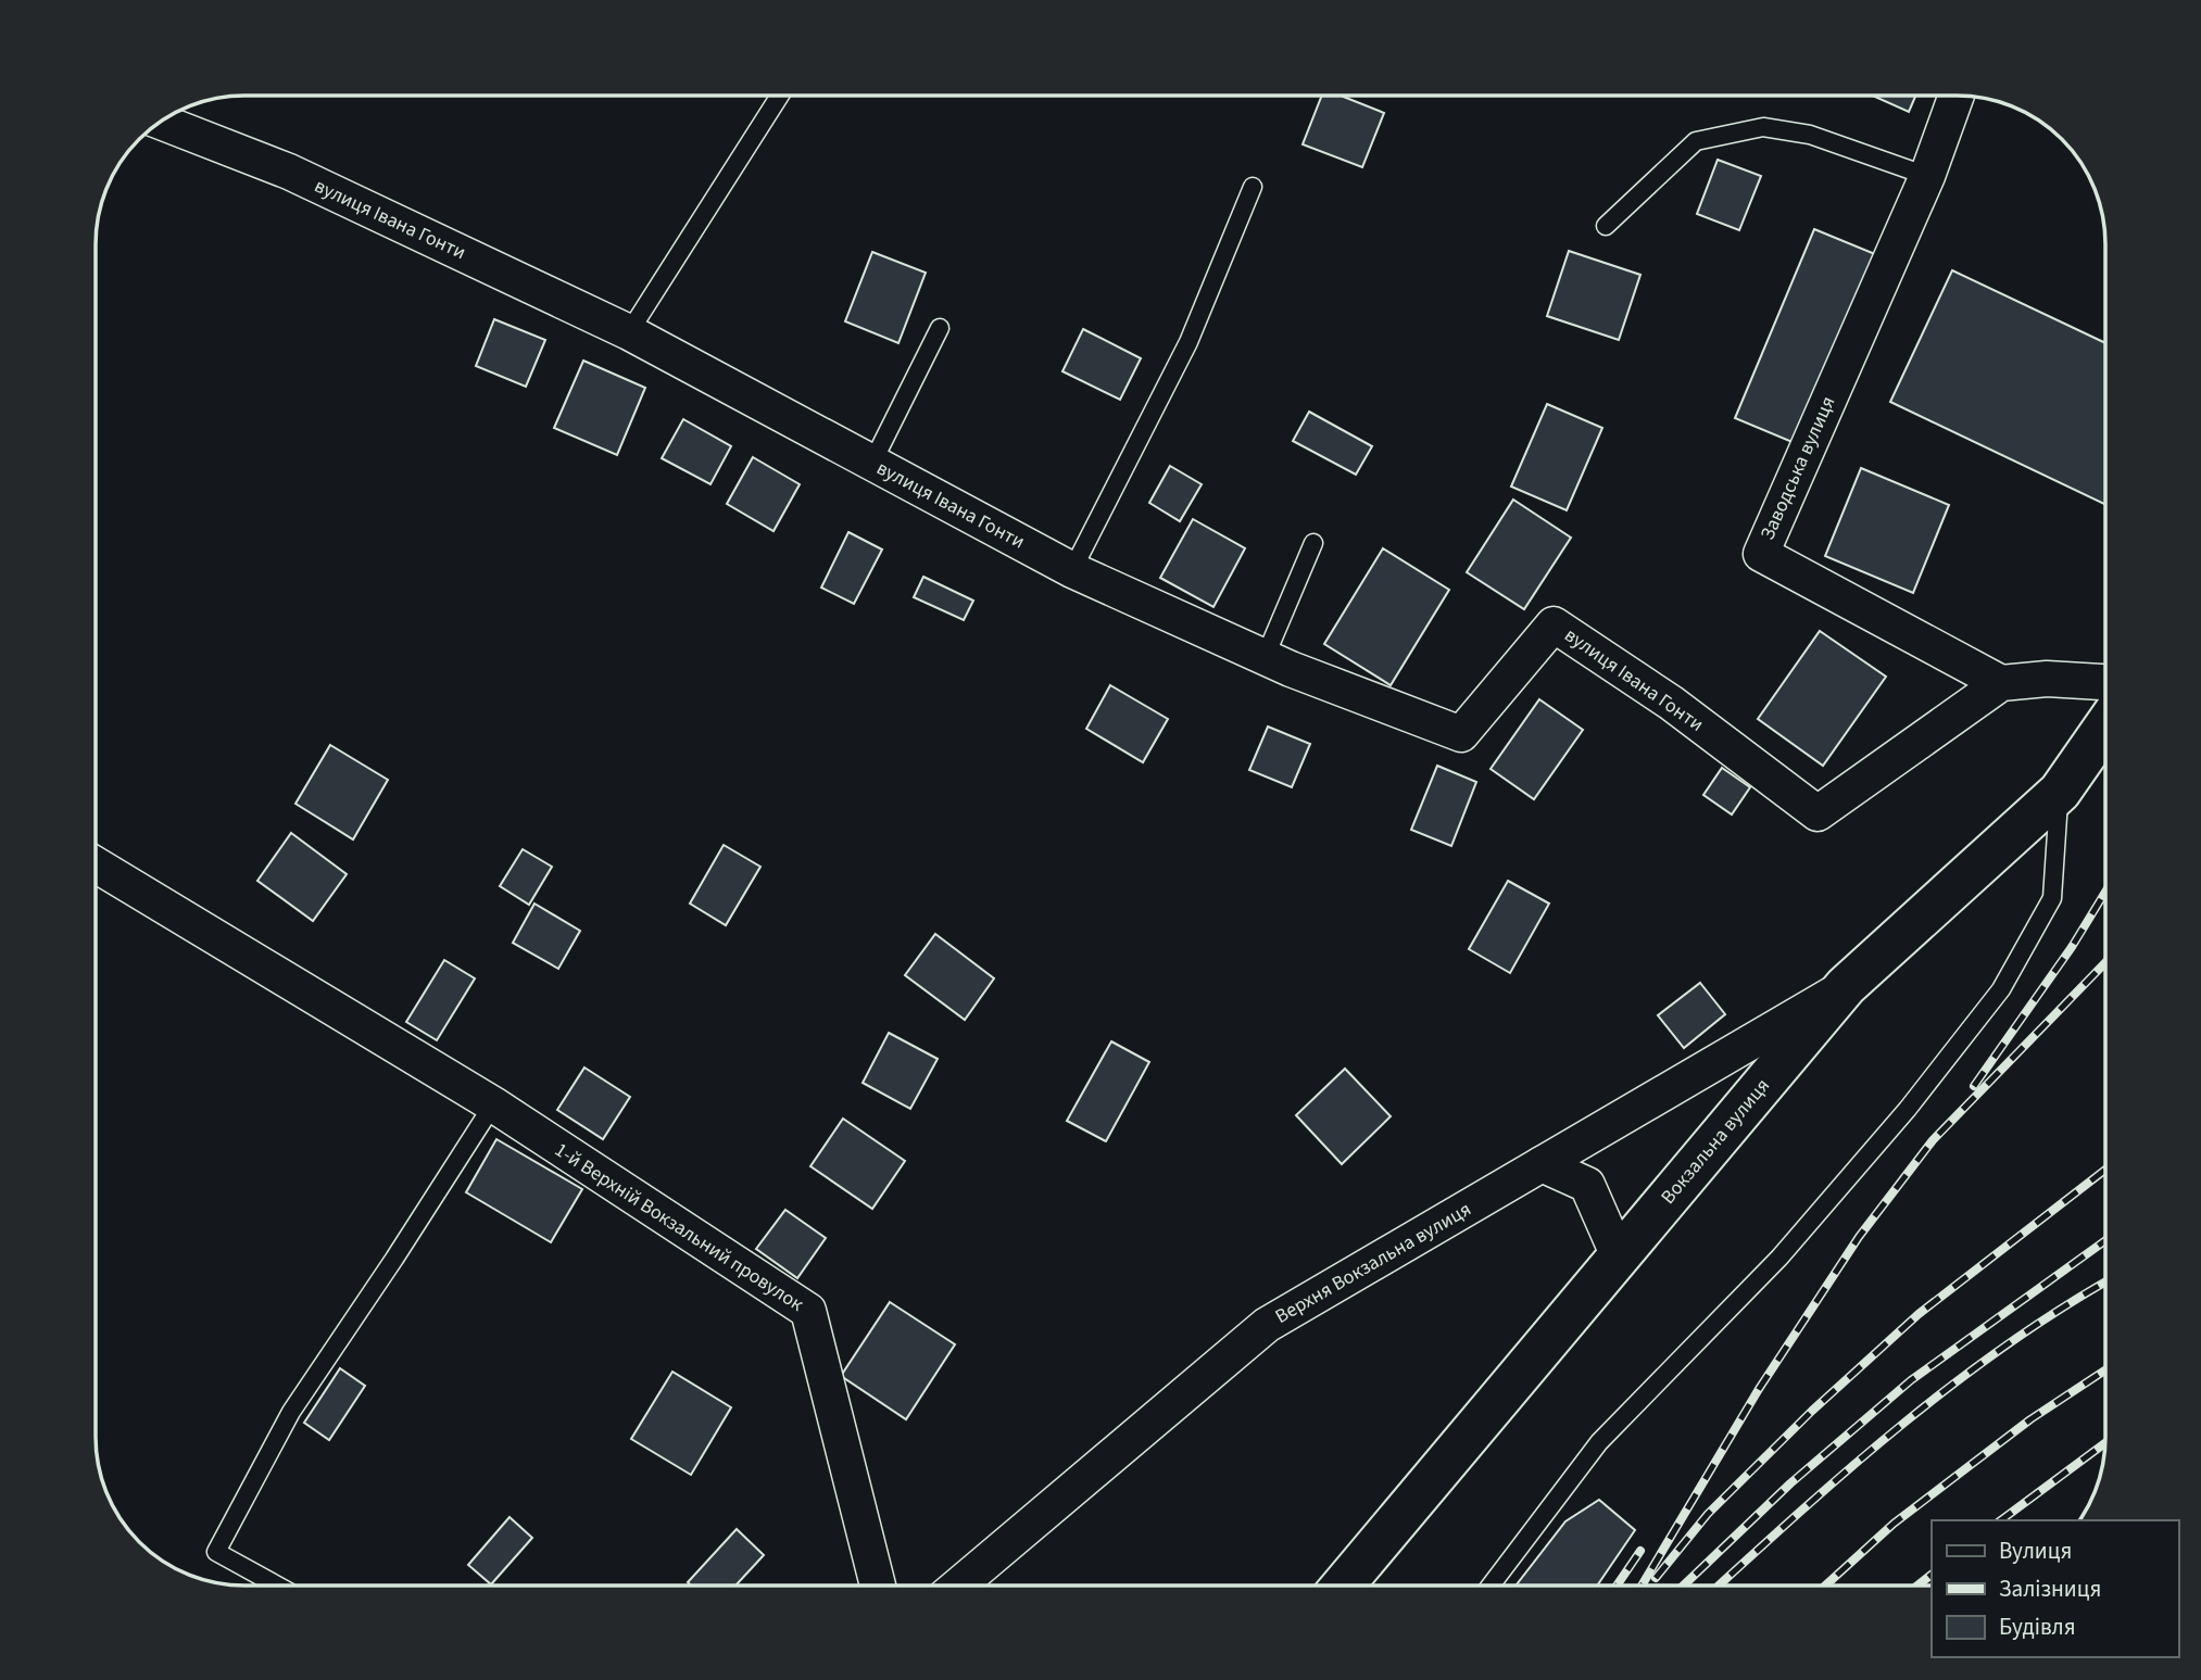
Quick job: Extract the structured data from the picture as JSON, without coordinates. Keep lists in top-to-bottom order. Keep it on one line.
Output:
{"streets":{"main road":["Вокзальна вулиця"],"street":["вулиця Івана Гонти","Заводська вулиця","1-й Верхній Вокзальний провулок","Верхня Вокзальна вулиця"]},"crossings":[["вулиця Івана Гонти","Заводська вулиця"],["Вокзальна вулиця","Верхня Вокзальна вулиця"]],"legend":["Вулиця","Залізниця","Будівля"]}
